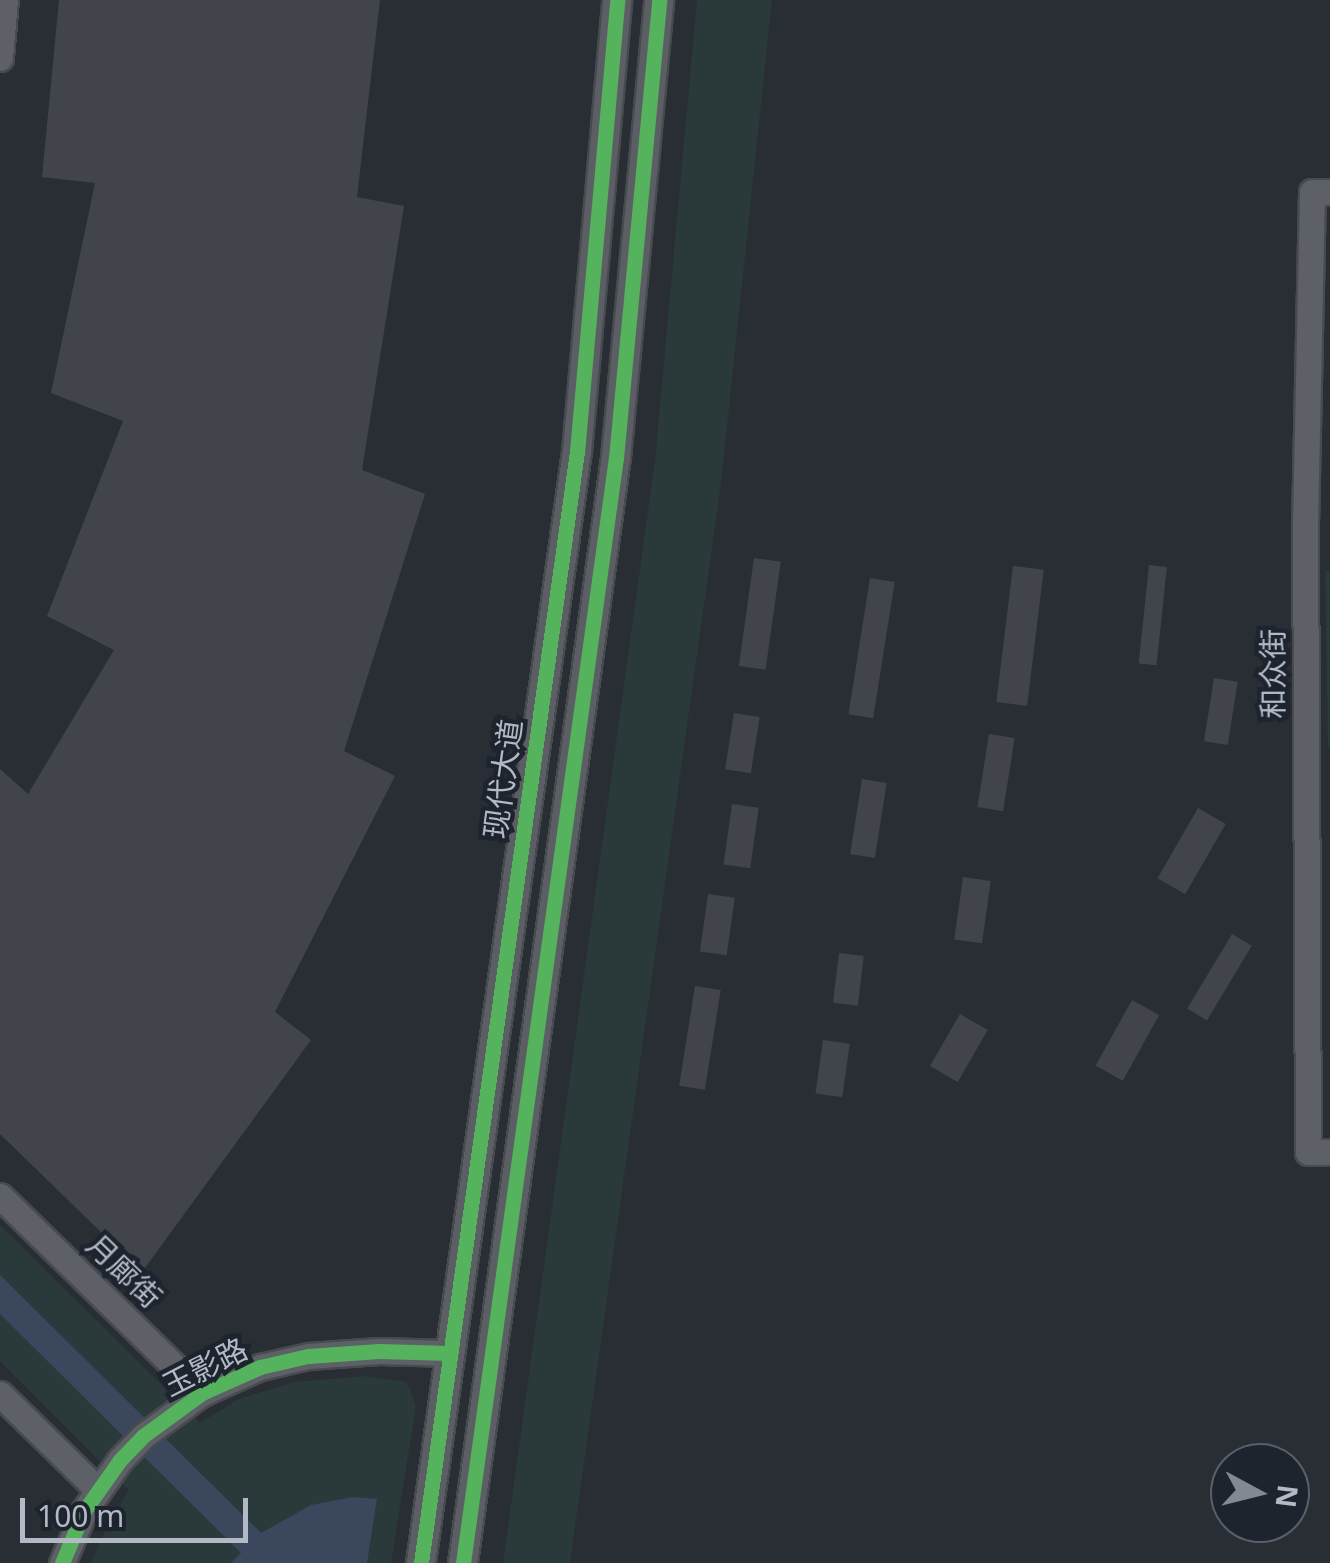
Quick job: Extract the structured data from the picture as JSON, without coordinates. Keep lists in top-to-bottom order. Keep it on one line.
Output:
{"streets":{"main road":["现代大道"],"street":["和众街","月廊街","玉影路"]},"crossings":[["现代大道","玉影路"],["月廊街","玉影路"]],"scale_bar":"100 m","north":"right"}
